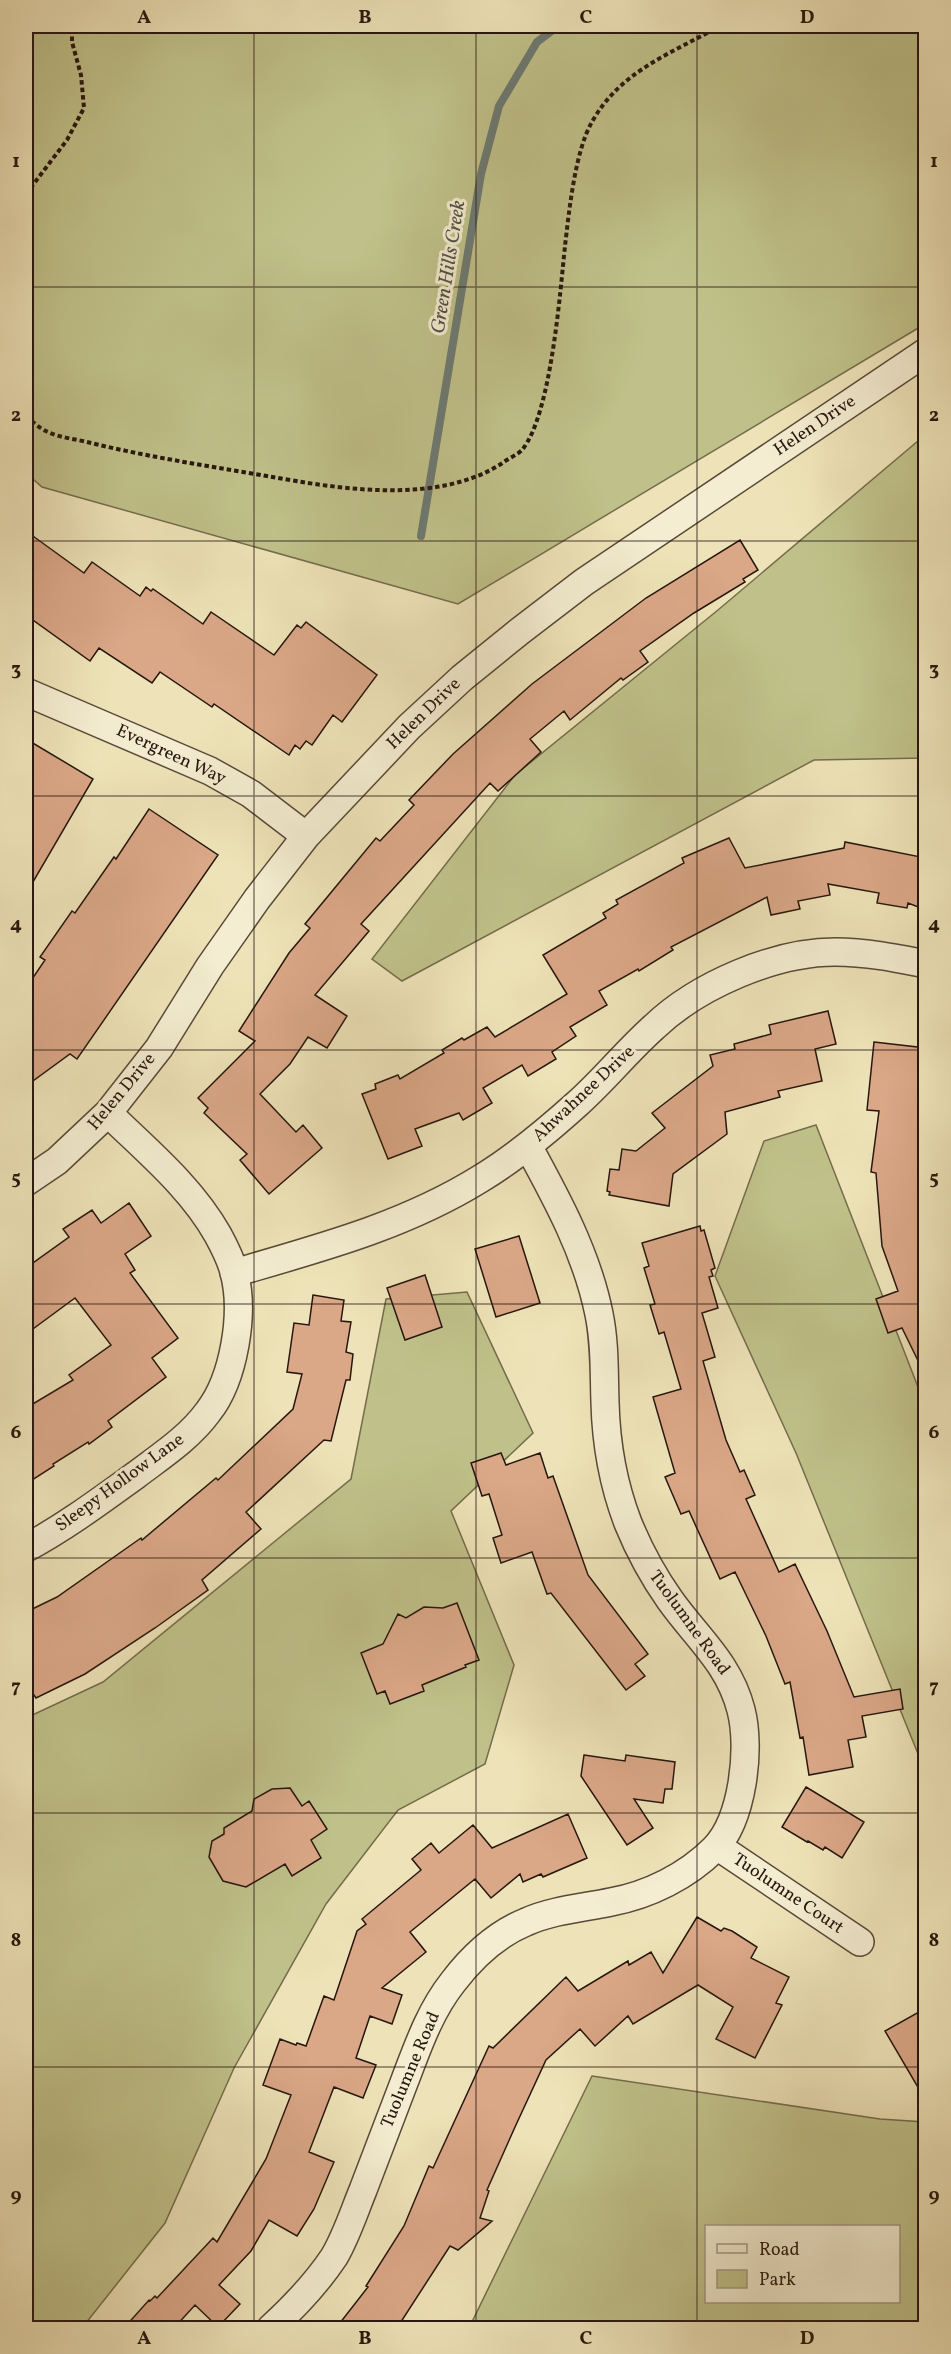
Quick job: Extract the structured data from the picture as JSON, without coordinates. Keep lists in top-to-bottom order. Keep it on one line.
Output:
{"streets":{"street":["Helen Drive","Evergreen Way","Ahwahnee Drive","Sleepy Hollow Lane","Tuolumne Road","Tuolumne Court"]},"crossings":[["Helen Drive","Evergreen Way"],["Ahwahnee Drive","Sleepy Hollow Lane"],["Ahwahnee Drive","Tuolumne Road"],["Tuolumne Road","Tuolumne Court"]],"water":["Green Hills Creek"],"legend":["Road","Park"],"grid":{"columns":["A","B","C","D"],"rows":["1","2","3","4","5","6","7","8","9"]}}
